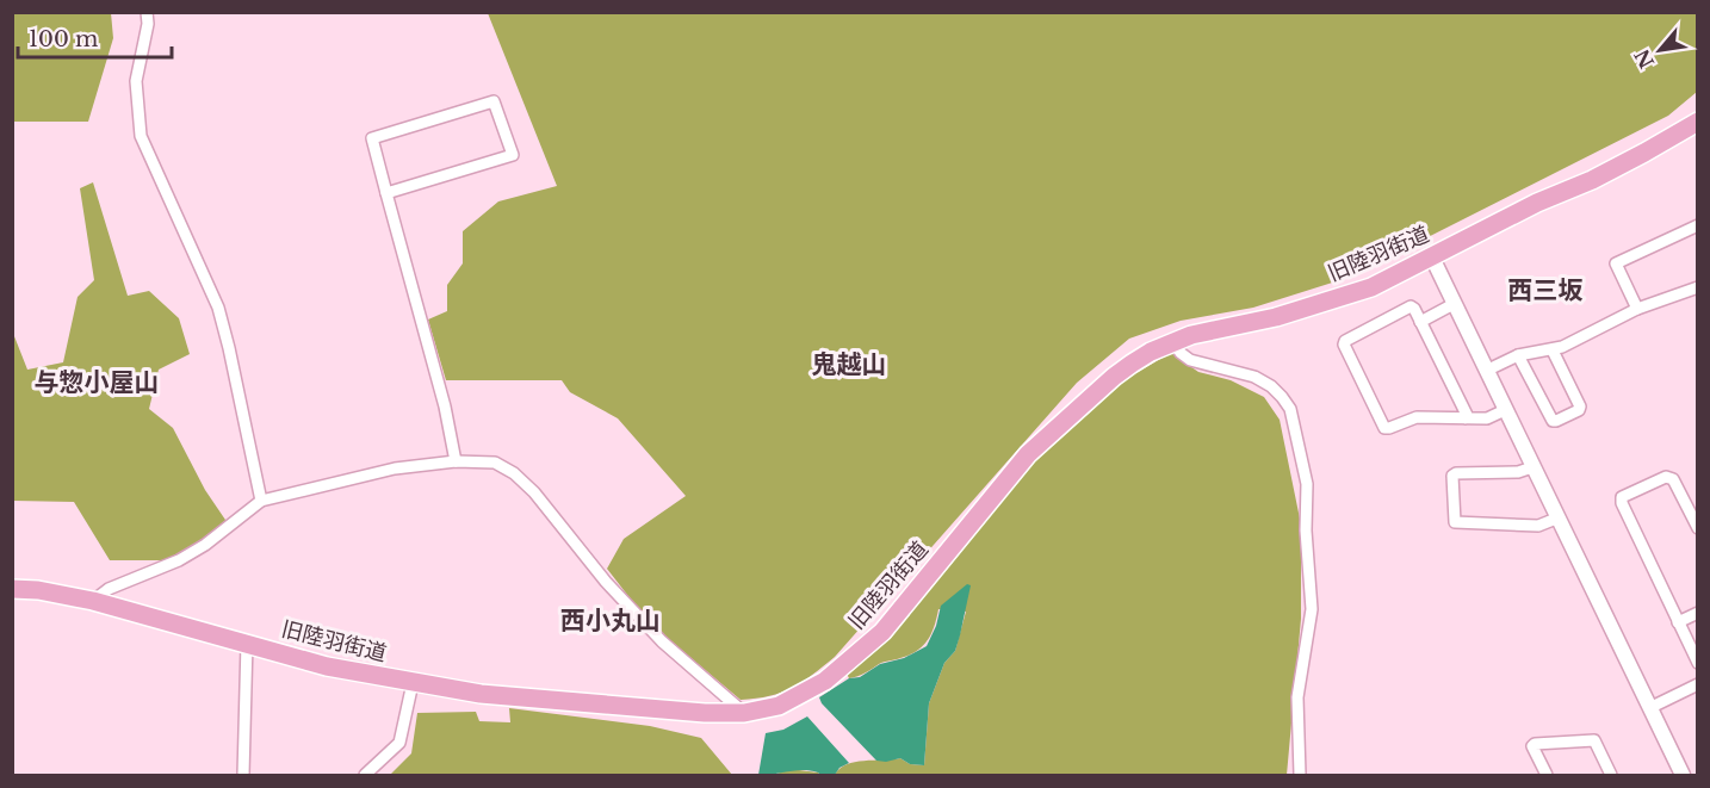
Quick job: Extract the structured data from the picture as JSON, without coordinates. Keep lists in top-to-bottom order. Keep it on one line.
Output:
{"streets":{"highway":["旧陸羽街道"]},"districts":["西三坂","鬼越山","与惣小屋山","西小丸山"],"scale_bar":"100 m","north":"bottom left"}
